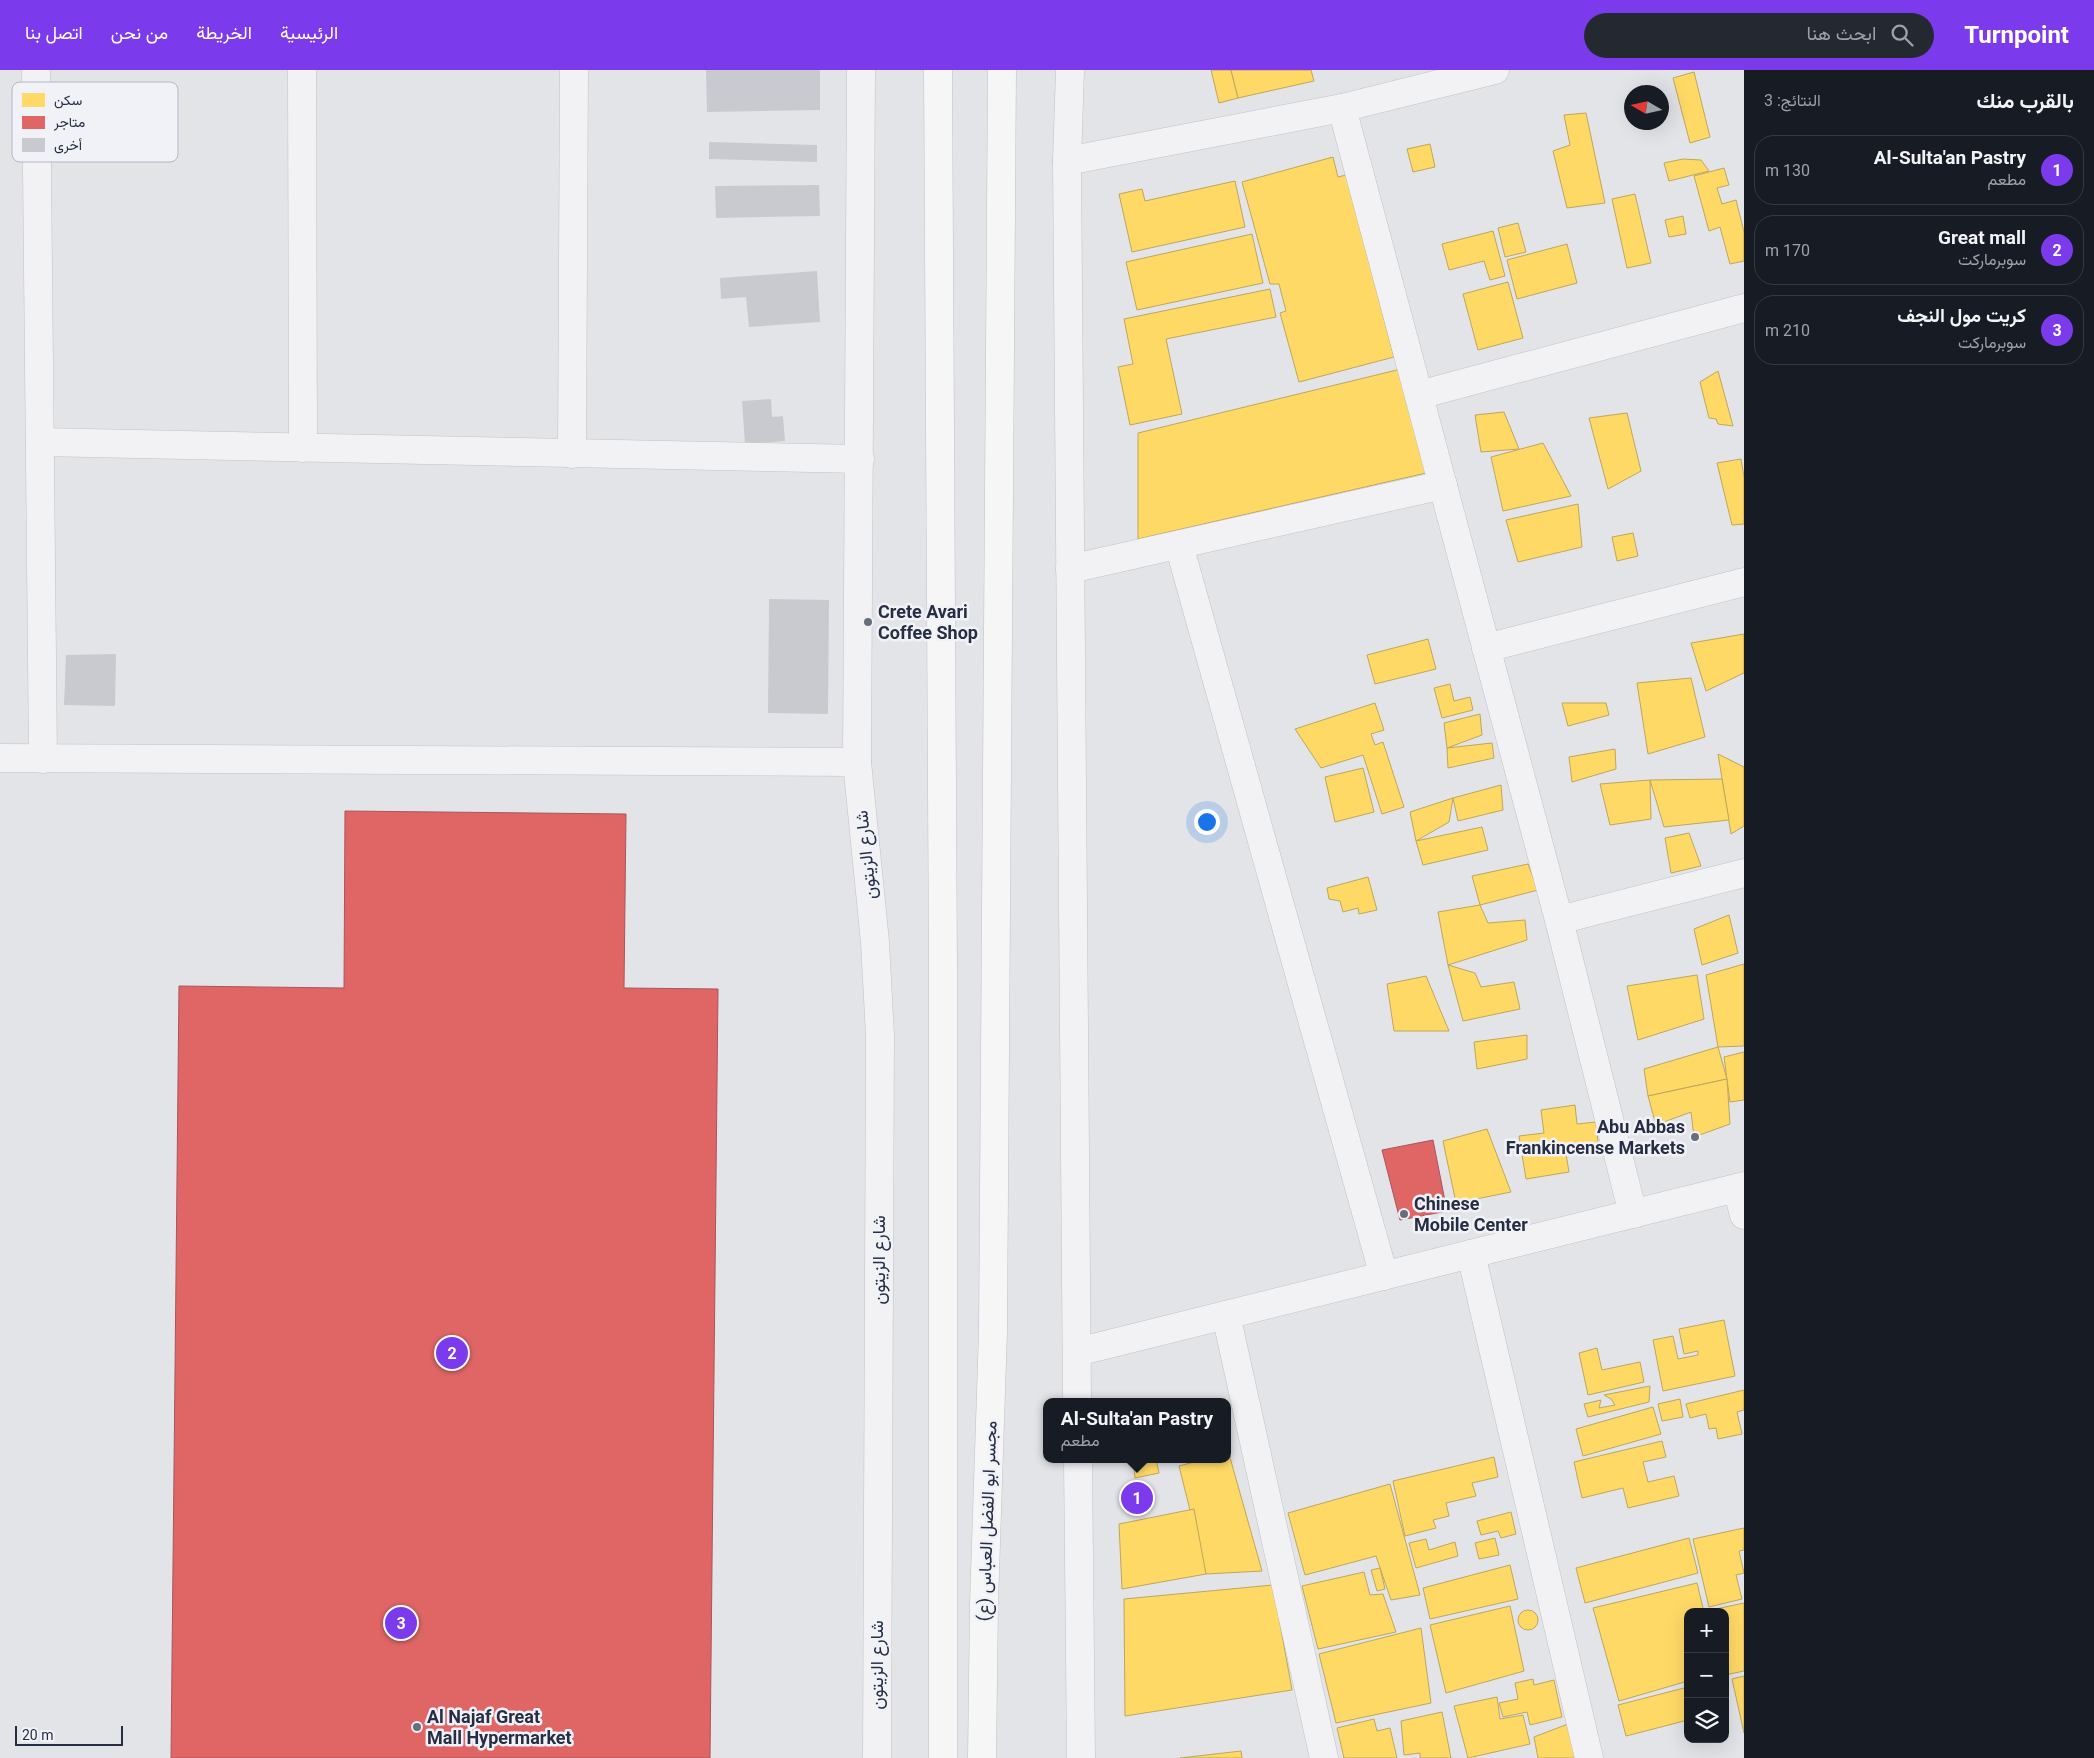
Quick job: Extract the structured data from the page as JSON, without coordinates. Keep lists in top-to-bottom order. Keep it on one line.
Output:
{"streets":{"main road":["مجسر ابو الفضل العباس (ع)"],"street":["شارع الزيتون"]},"places":["Crete Avari Coffee Shop","Abu Abbas Frankincense Markets","Chinese Mobile Center","Al Najaf Great Mall Hypermarket"],"legend":["سكن","متاجر","أخرى"],"scale_bar":"20 m","north":"left","page":{"header":"Turnpoint","search":"ابحث هنا","nav":["الرئيسية","الخريطة","من نحن","اتصل بنا"],"heading":["بالقرب منك","النتائج: 3"],"list":[{"mark":"1","name":"Al-Sulta'an Pastry","note":"مطعم","value":"130 m"},{"mark":"2","name":"Great mall","note":"سوبرماركت","value":"170 m"},{"mark":"3","name":"كريت مول النجف","note":"سوبرماركت","value":"210 m"}],"pins":["2","1","3"],"popup":["Al-Sulta'an Pastry","مطعم"],"map_buttons":["+","−"],"scale":"20 m"}}
